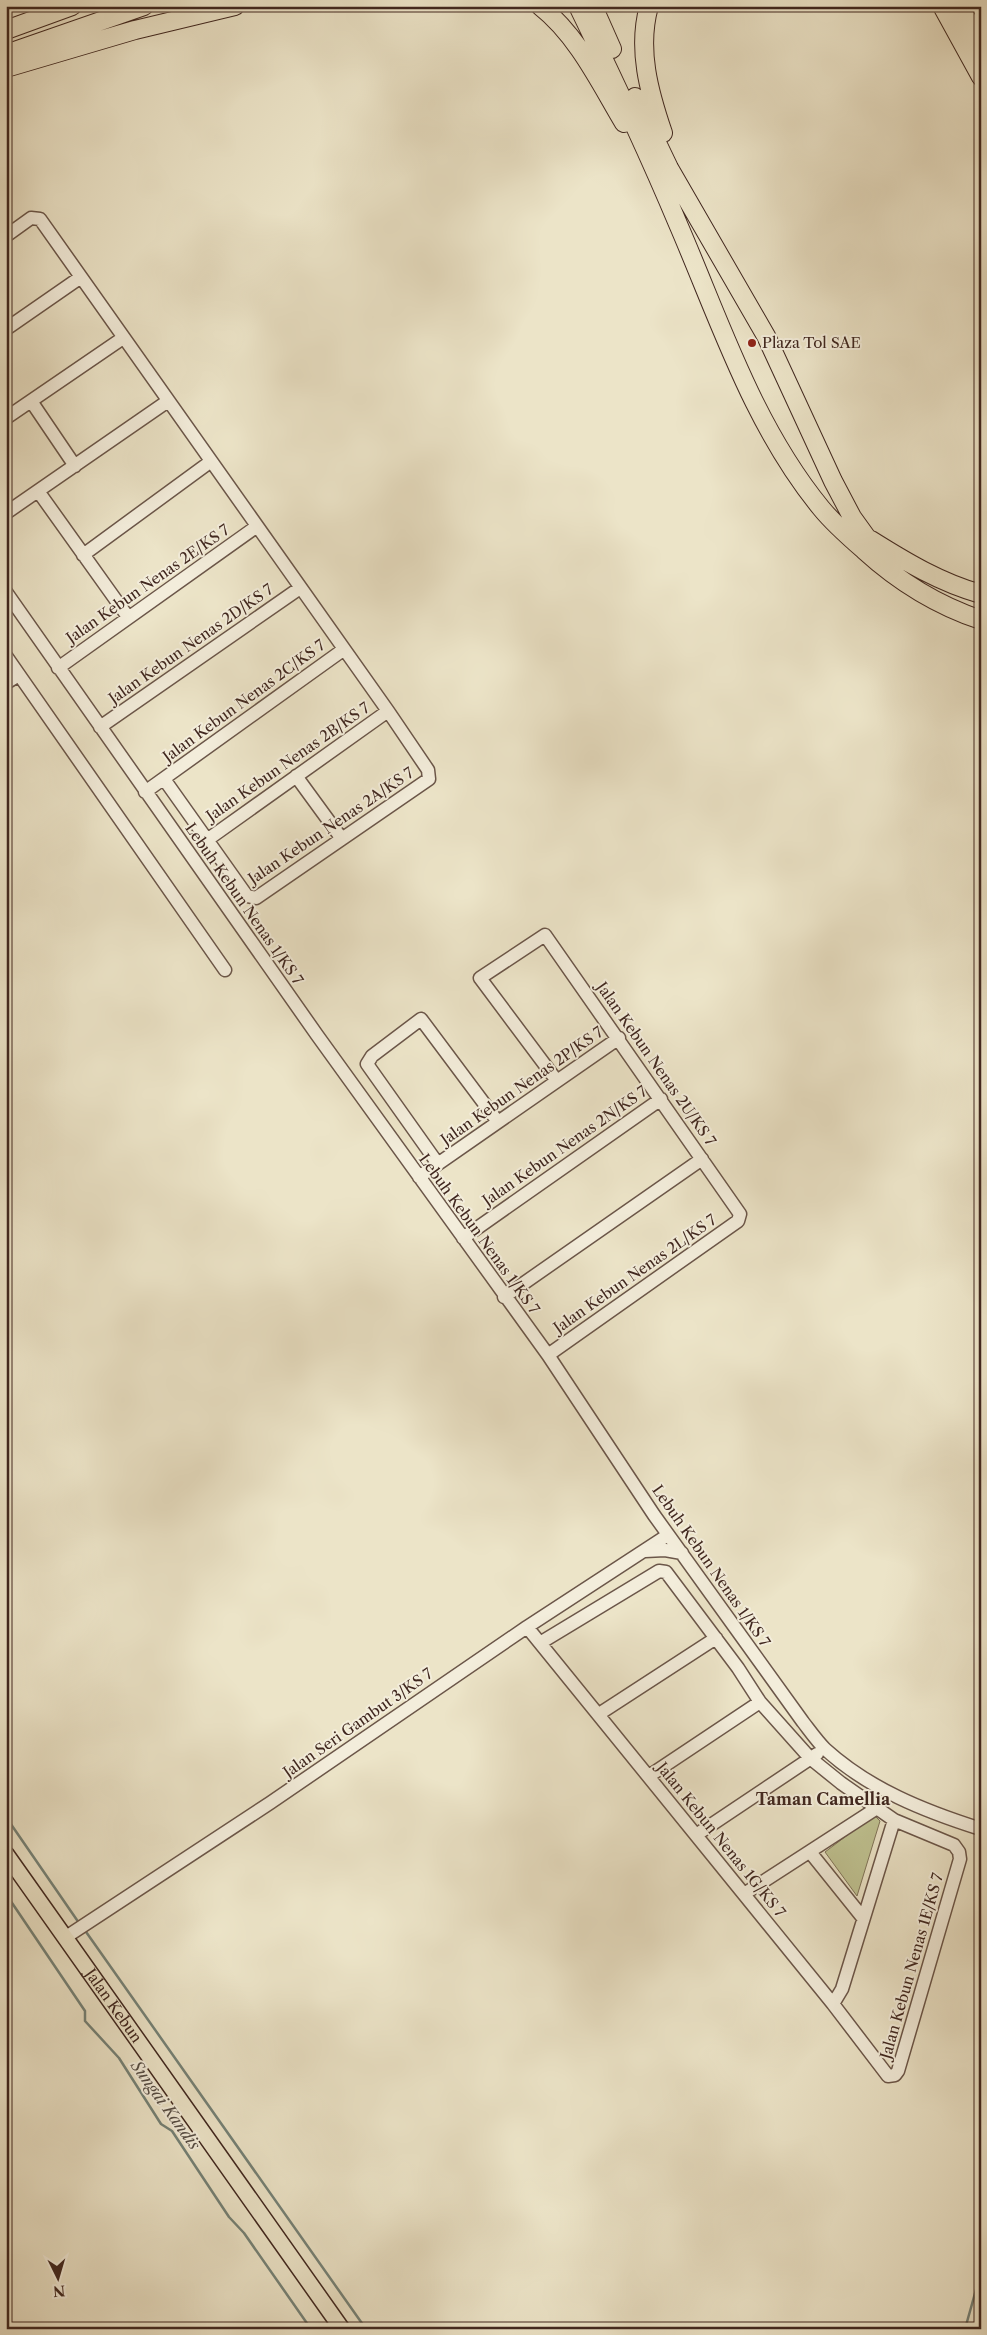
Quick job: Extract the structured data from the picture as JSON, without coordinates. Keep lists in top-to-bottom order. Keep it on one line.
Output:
{"streets":{"main road":["Jalan Kebun"],"street":["Jalan Kebun Nenas 2E/KS 7","Jalan Kebun Nenas 2D/KS 7","Jalan Kebun Nenas 2C/KS 7","Jalan Kebun Nenas 2B/KS 7","Jalan Kebun Nenas 2A/KS 7","Lebuh Kebun Nenas 1/KS 7","Jalan Kebun Nenas 2U/KS 7","Jalan Kebun Nenas 2P/KS 7","Jalan Kebun Nenas 2N/KS 7","Jalan Kebun Nenas 2L/KS 7","Jalan Seri Gambut 3/KS 7","Jalan Kebun Nenas 1G/KS 7","Jalan Kebun Nenas 1E/KS 7"]},"crossings":[["Jalan Kebun Nenas 2E/KS 7","Lebuh Kebun Nenas 1/KS 7"],["Jalan Kebun Nenas 2D/KS 7","Lebuh Kebun Nenas 1/KS 7"],["Jalan Kebun Nenas 2C/KS 7","Lebuh Kebun Nenas 1/KS 7"],["Jalan Kebun Nenas 2B/KS 7","Jalan Kebun Nenas 2A/KS 7"],["Lebuh Kebun Nenas 1/KS 7","Jalan Kebun Nenas 2P/KS 7"],["Lebuh Kebun Nenas 1/KS 7","Jalan Kebun Nenas 2N/KS 7"],["Lebuh Kebun Nenas 1/KS 7","Jalan Kebun Nenas 2L/KS 7"],["Lebuh Kebun Nenas 1/KS 7","Jalan Seri Gambut 3/KS 7"],["Jalan Kebun Nenas 2U/KS 7","Jalan Kebun Nenas 2P/KS 7"],["Jalan Kebun Nenas 2U/KS 7","Jalan Kebun Nenas 2N/KS 7"],["Jalan Kebun Nenas 2U/KS 7","Jalan Kebun Nenas 2L/KS 7"],["Jalan Seri Gambut 3/KS 7","Jalan Kebun Nenas 1G/KS 7"],["Jalan Seri Gambut 3/KS 7","Jalan Kebun"],["Jalan Kebun Nenas 1G/KS 7","Jalan Kebun Nenas 1E/KS 7"]],"districts":["Taman Camellia"],"water":["Sungai Kandis"],"places":["Plaza Tol SAE"],"north":"bottom"}
